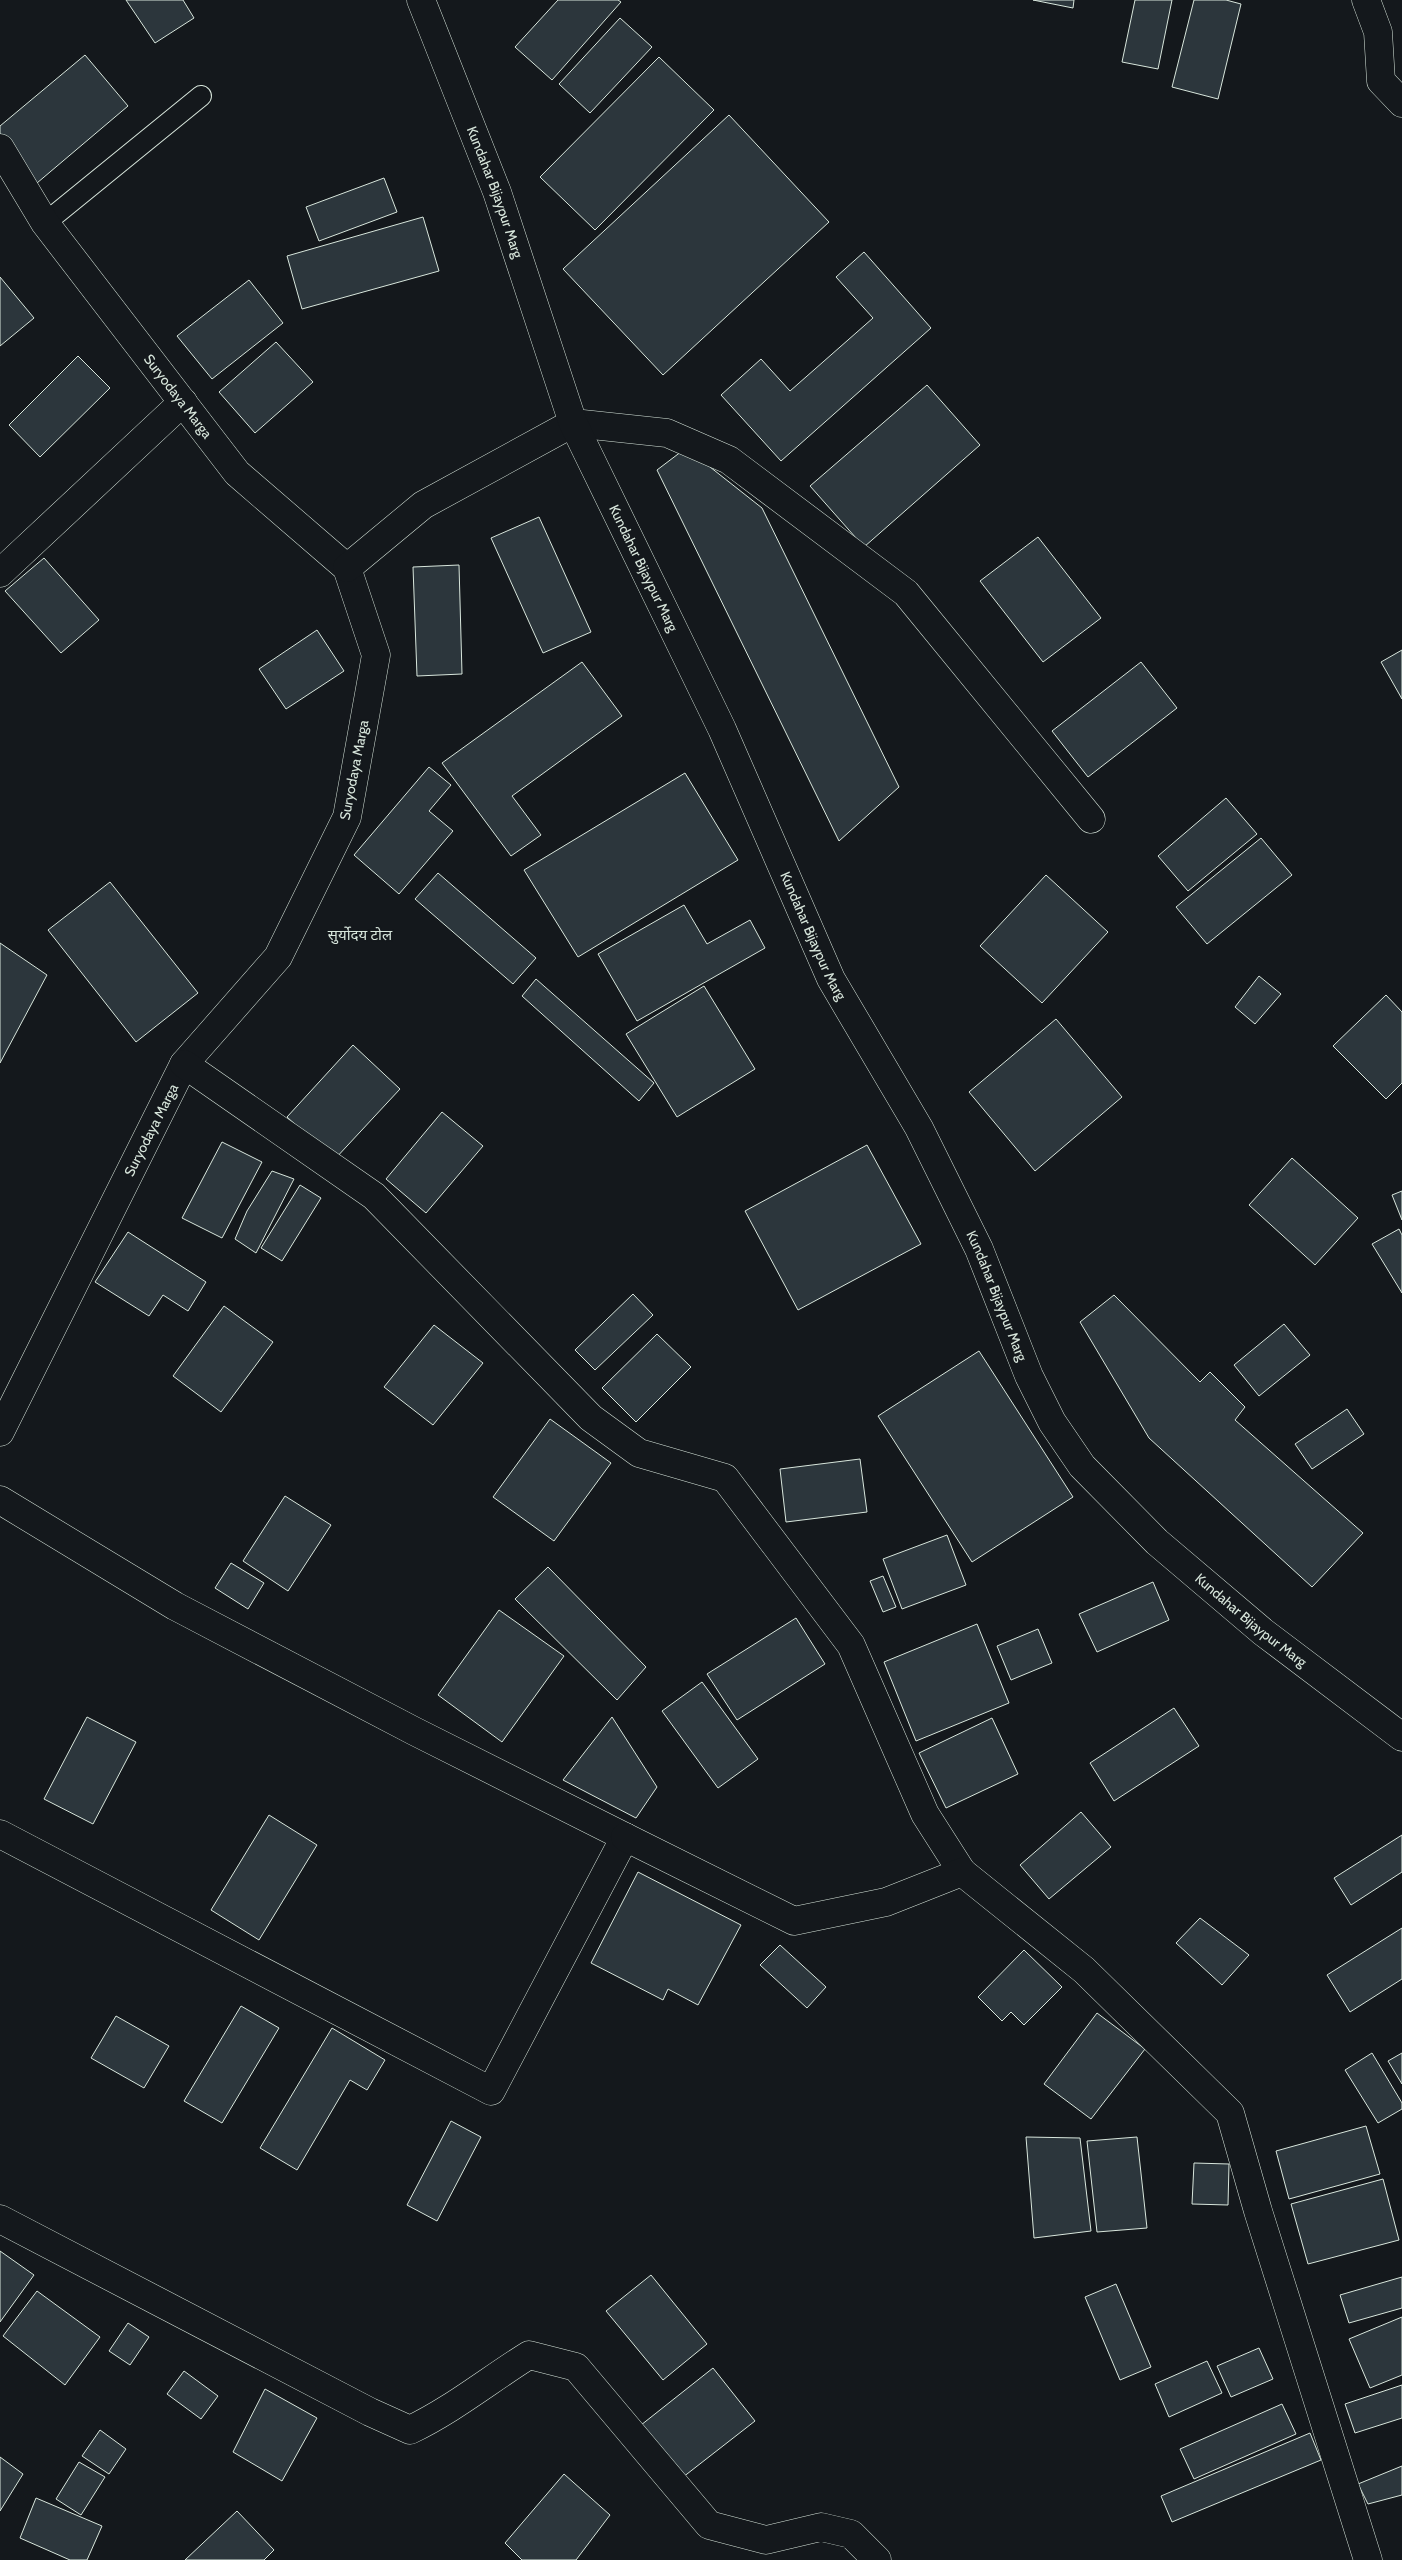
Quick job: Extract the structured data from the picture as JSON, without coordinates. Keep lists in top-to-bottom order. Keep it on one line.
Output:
{"streets":{"street":["Kundahar Bijaypur Marg","Suryodaya Marga"]},"districts":["सुर्योदय टोल"]}
